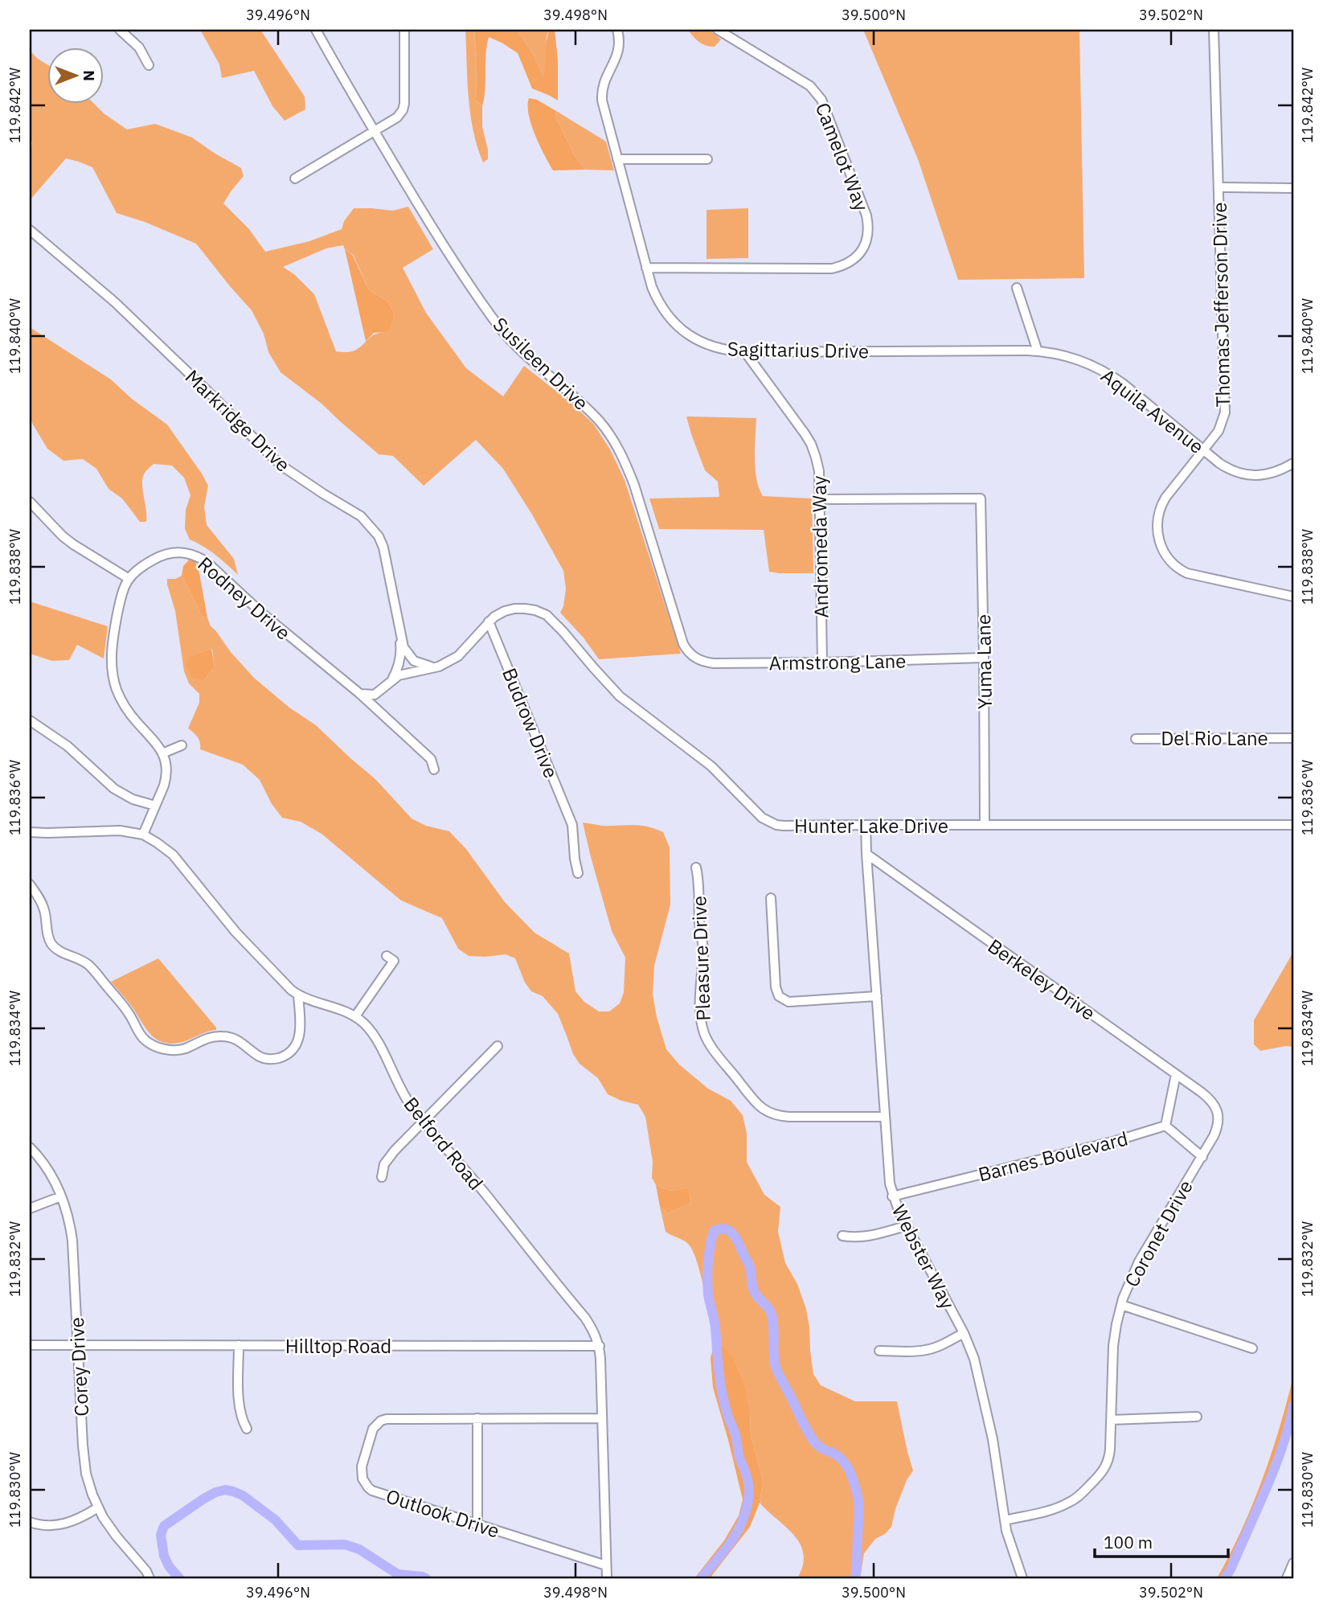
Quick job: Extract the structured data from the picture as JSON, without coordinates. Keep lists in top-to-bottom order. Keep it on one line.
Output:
{"streets":{"street":["Camelot Way","Thomas Jefferson Drive","Sagittarius Drive","Susileen Drive","Aquila Avenue","Markridge Drive","Andromeda Way","Rodney Drive","Armstrong Lane","Yuma Lane","Budrow Drive","Del Rio Lane","Hunter Lake Drive","Pleasure Drive","Berkeley Drive","Belford Road","Barnes Boulevard","Coronet Drive","Webster Way","Hilltop Road","Corey Drive","Outlook Drive"]},"crossings":[["Camelot Way","Sagittarius Drive"],["Thomas Jefferson Drive","Aquila Avenue"],["Sagittarius Drive","Aquila Avenue"],["Sagittarius Drive","Andromeda Way"],["Susileen Drive","Armstrong Lane"],["Markridge Drive","Hunter Lake Drive"],["Andromeda Way","Armstrong Lane"],["Andromeda Way","Yuma Lane"],["Rodney Drive","Hunter Lake Drive"],["Armstrong Lane","Yuma Lane"],["Yuma Lane","Hunter Lake Drive"],["Budrow Drive","Hunter Lake Drive"],["Hunter Lake Drive","Webster Way"],["Pleasure Drive","Webster Way"],["Berkeley Drive","Coronet Drive"],["Berkeley Drive","Webster Way"],["Belford Road","Hilltop Road"],["Belford Road","Outlook Drive"],["Barnes Boulevard","Webster Way"],["Coronet Drive","Webster Way"],["Hilltop Road","Corey Drive"]],"scale_bar":"100 m","north":"right","coordinates":["39.496°N","39.498°N","39.500°N","39.502°N","119.842°W","119.840°W","119.838°W","119.836°W","119.834°W","119.832°W","119.830°W"]}
